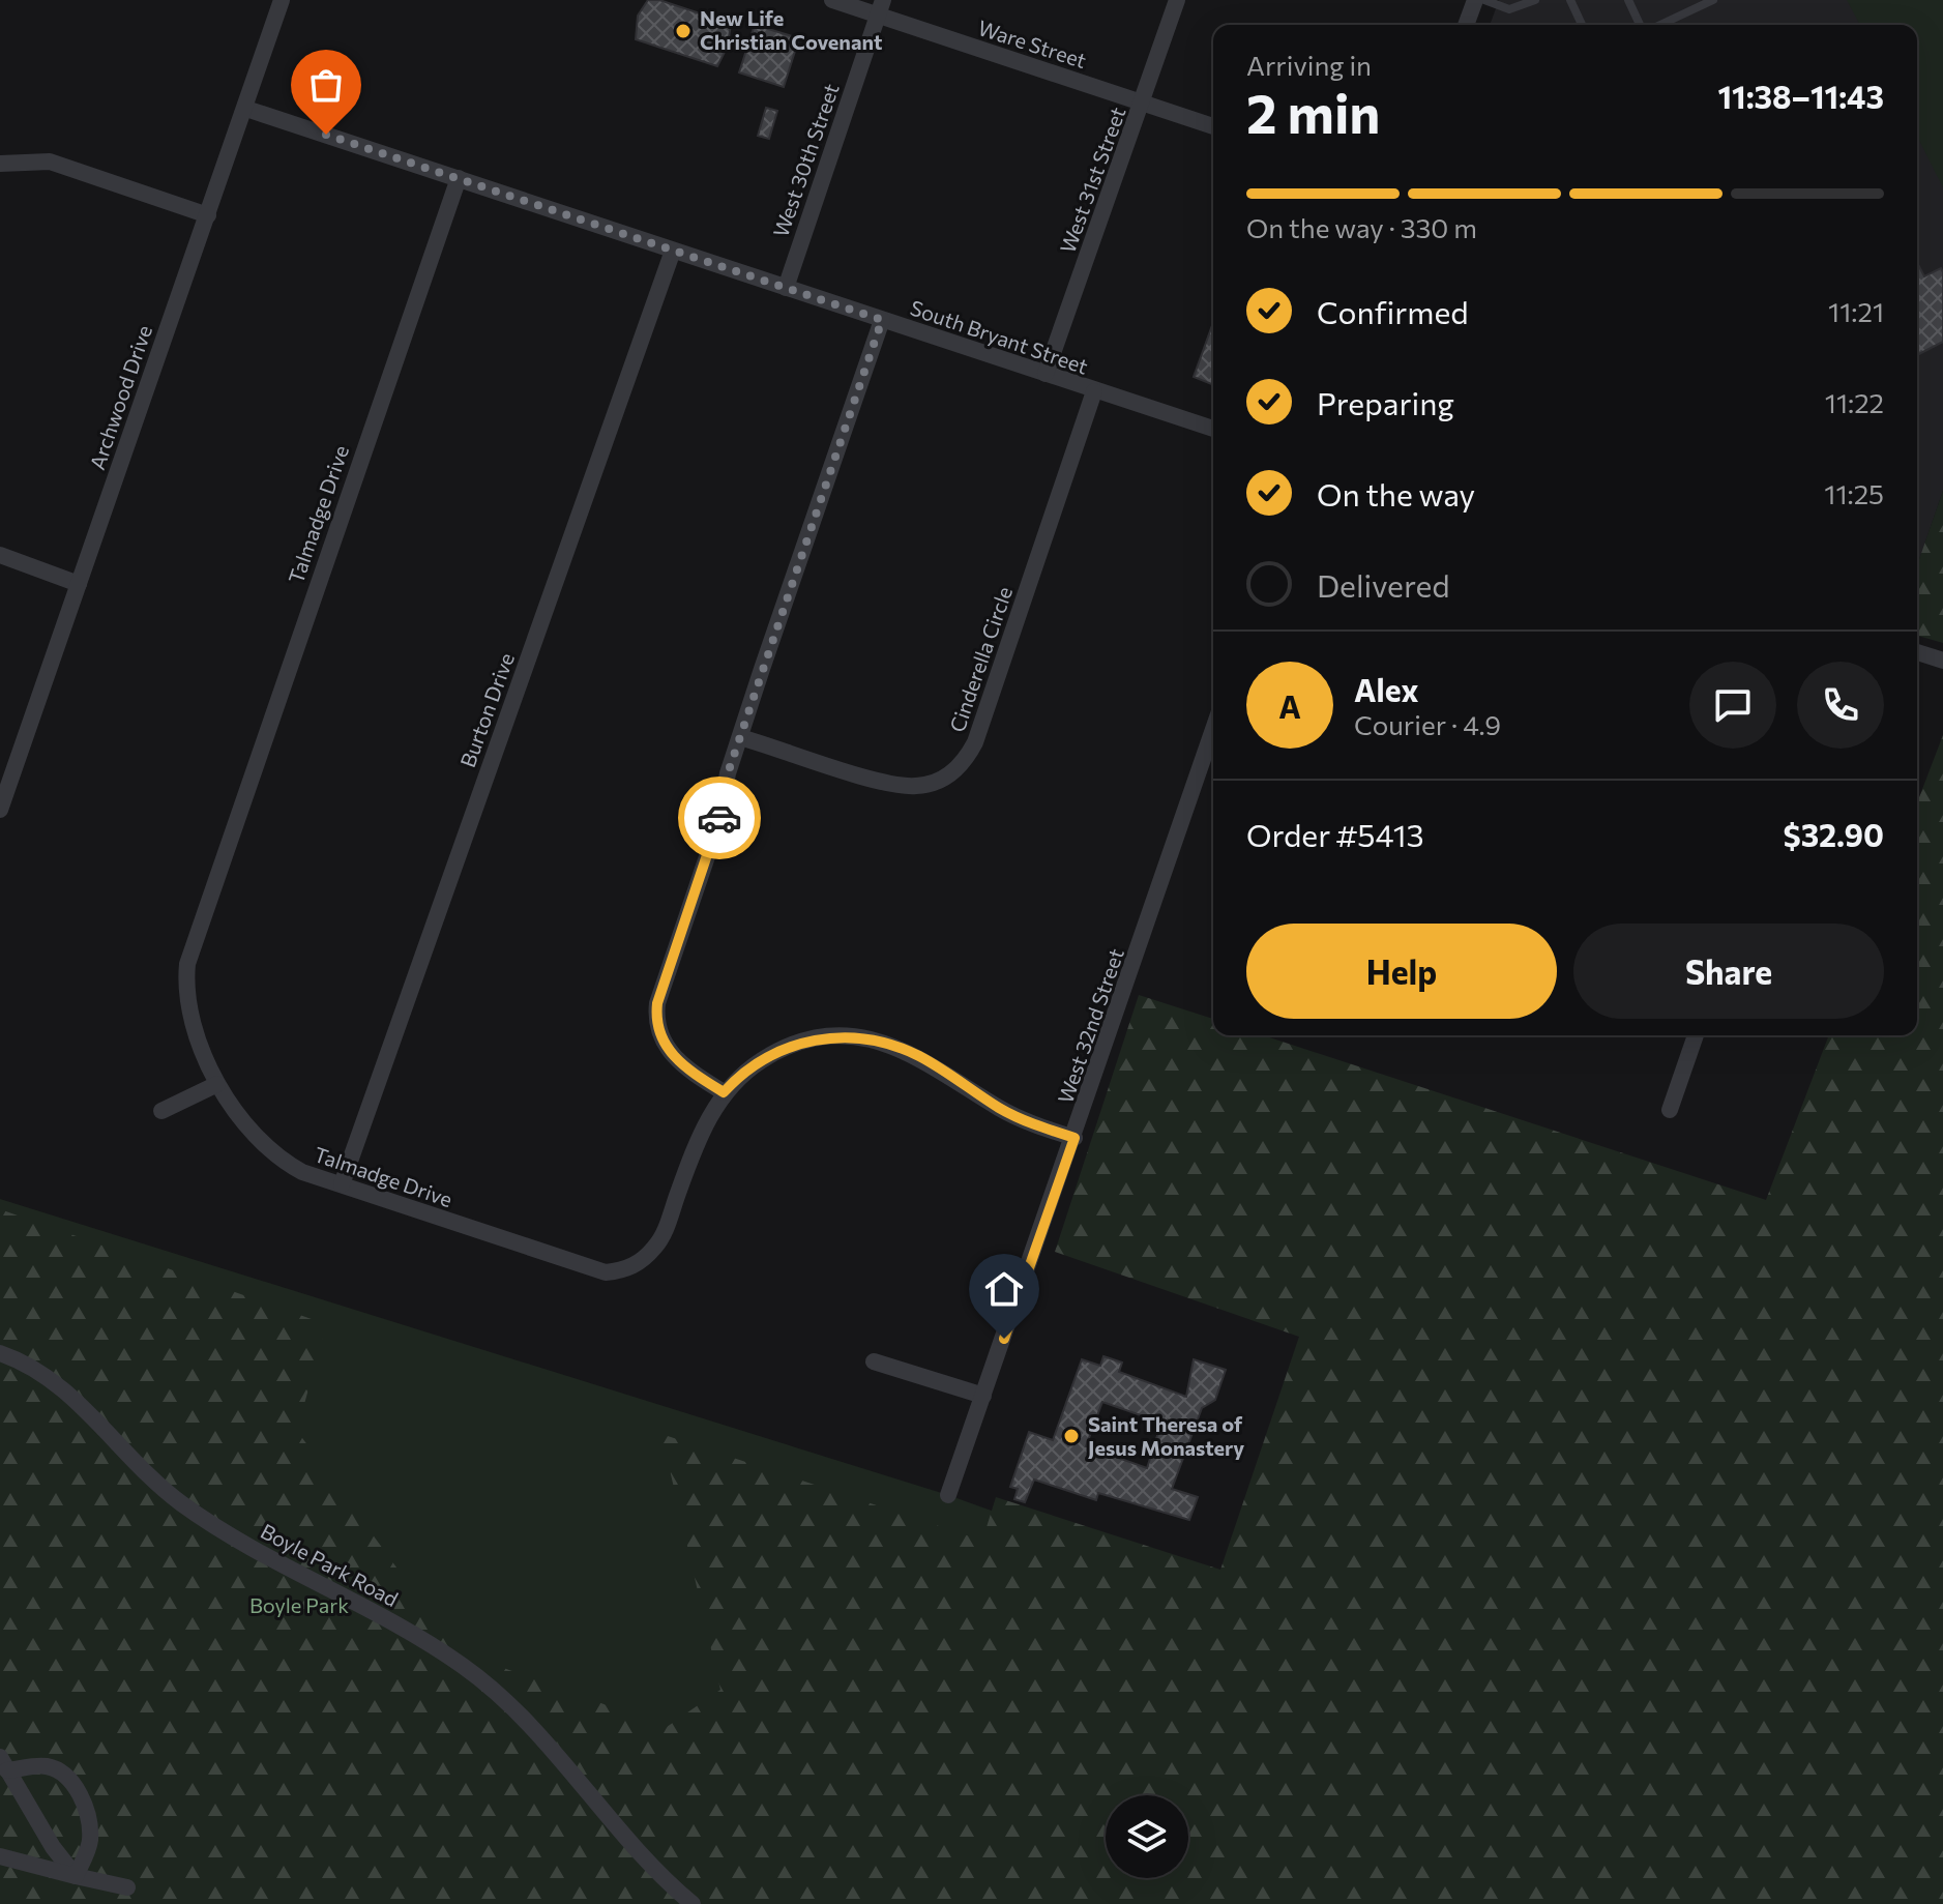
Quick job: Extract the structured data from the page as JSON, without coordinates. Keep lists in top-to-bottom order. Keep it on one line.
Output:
{"streets":{"street":["Ware Street","West 30th Street","West 31st Street","South Bryant Street","Archwood Drive","Talmadge Drive","Cinderella Circle","Burton Drive","West 32nd Street","Boyle Park Road"]},"crossings":[["Ware Street","West 30th Street"],["Ware Street","West 31st Street"],["West 30th Street","South Bryant Street"],["West 31st Street","South Bryant Street"],["South Bryant Street","Archwood Drive"],["South Bryant Street","Talmadge Drive"],["South Bryant Street","Cinderella Circle"],["South Bryant Street","Burton Drive"],["Talmadge Drive","Burton Drive"],["Talmadge Drive","West 32nd Street"]],"parks":["Boyle Park"],"places":["New Life Christian Covenant","Saint Theresa of Jesus Monastery"],"page":{"heading":["2 min","Arriving in","11:38–11:43"],"panel":["Alex","Courier · 4.9","Order #5413","$32.90"],"bar":"On the way · 330 m","list":[["Confirmed","11:21"],["Preparing","11:22"],["On the way","11:25"],"Delivered"],"round":"A","buttons":["Help","Share"]}}
